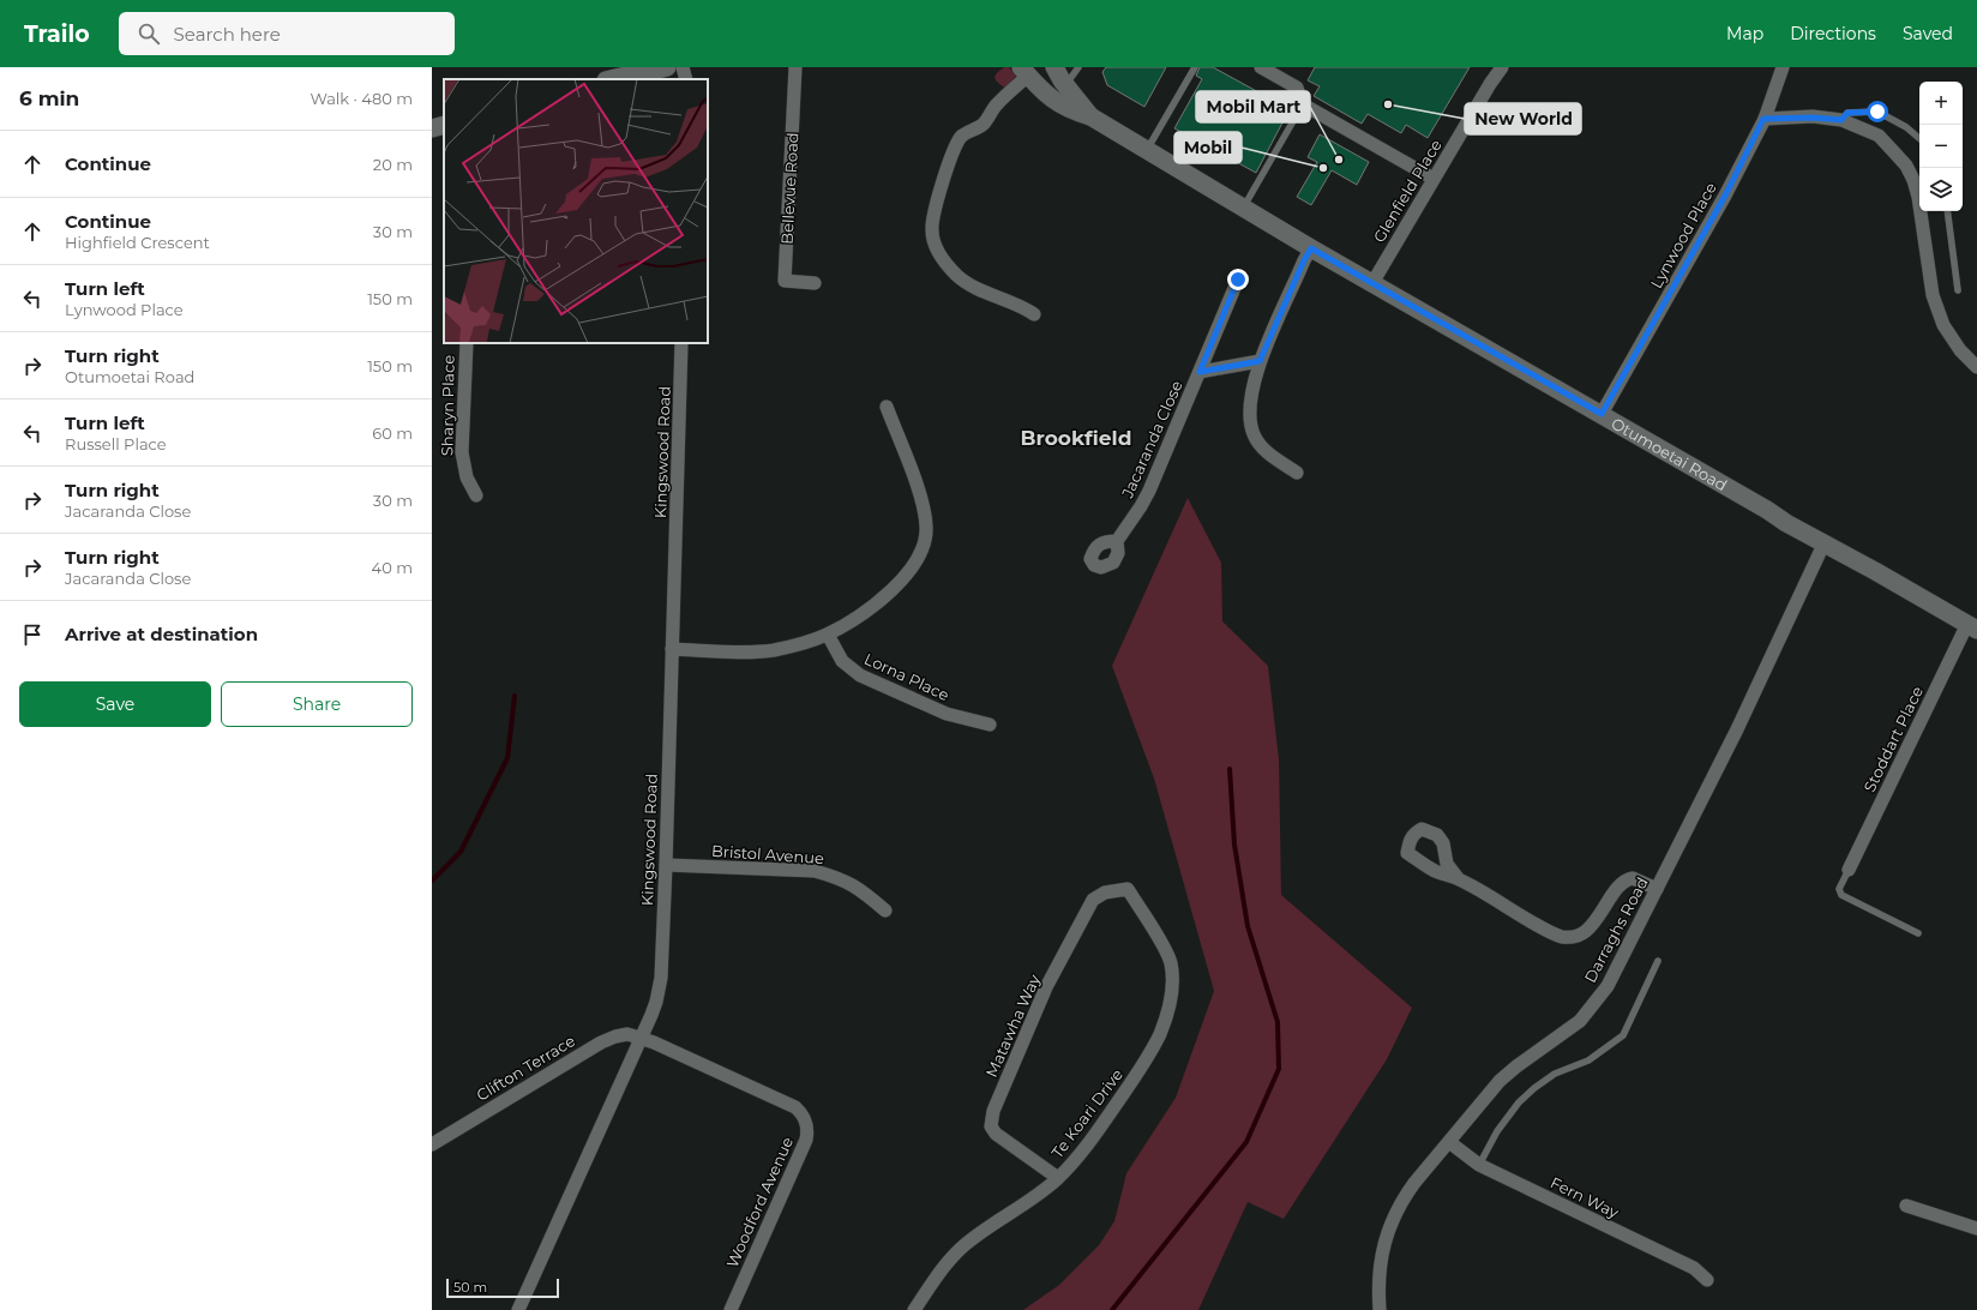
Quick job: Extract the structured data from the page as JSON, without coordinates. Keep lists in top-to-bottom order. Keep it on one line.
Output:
{"streets":{"main road":["Otumoetai Road"],"street":["Bellevue Road","Glenfield Place","Lynwood Place","Sharyn Place","Jacaranda Close","Kingswood Road","Lorna Place","Stoddart Place","Bristol Avenue","Darraghs Road","Matawha Way","Clifton Terrace","Te Koari Drive","Fern Way","Woodford Avenue"]},"crossings":[["Glenfield Place","Otumoetai Road"],["Lynwood Place","Otumoetai Road"],["Kingswood Road","Bristol Avenue"],["Kingswood Road","Clifton Terrace"],["Kingswood Road","Woodford Avenue"],["Otumoetai Road","Stoddart Place"],["Otumoetai Road","Darraghs Road"],["Darraghs Road","Fern Way"],["Matawha Way","Te Koari Drive"],["Clifton Terrace","Woodford Avenue"]],"districts":["Brookfield"],"places":["New World","Mobil Mart","Mobil"],"scale_bar":"50 m","page":{"header":"Trailo","search":"Search here","nav":["Map","Directions","Saved"],"heading":["6 min","Walk · 480 m"],"map_buttons":["+","−"],"list":[["Continue","20 m"],["Continue","Highfield Crescent","30 m"],["Turn left","Lynwood Place","150 m"],["Turn right","Otumoetai Road","150 m"],["Turn left","Russell Place","60 m"],["Turn right","Jacaranda Close","30 m"],["Turn right","Jacaranda Close","40 m"],"Arrive at destination"],"buttons":["Save","Share"],"scale":"50 m"}}
